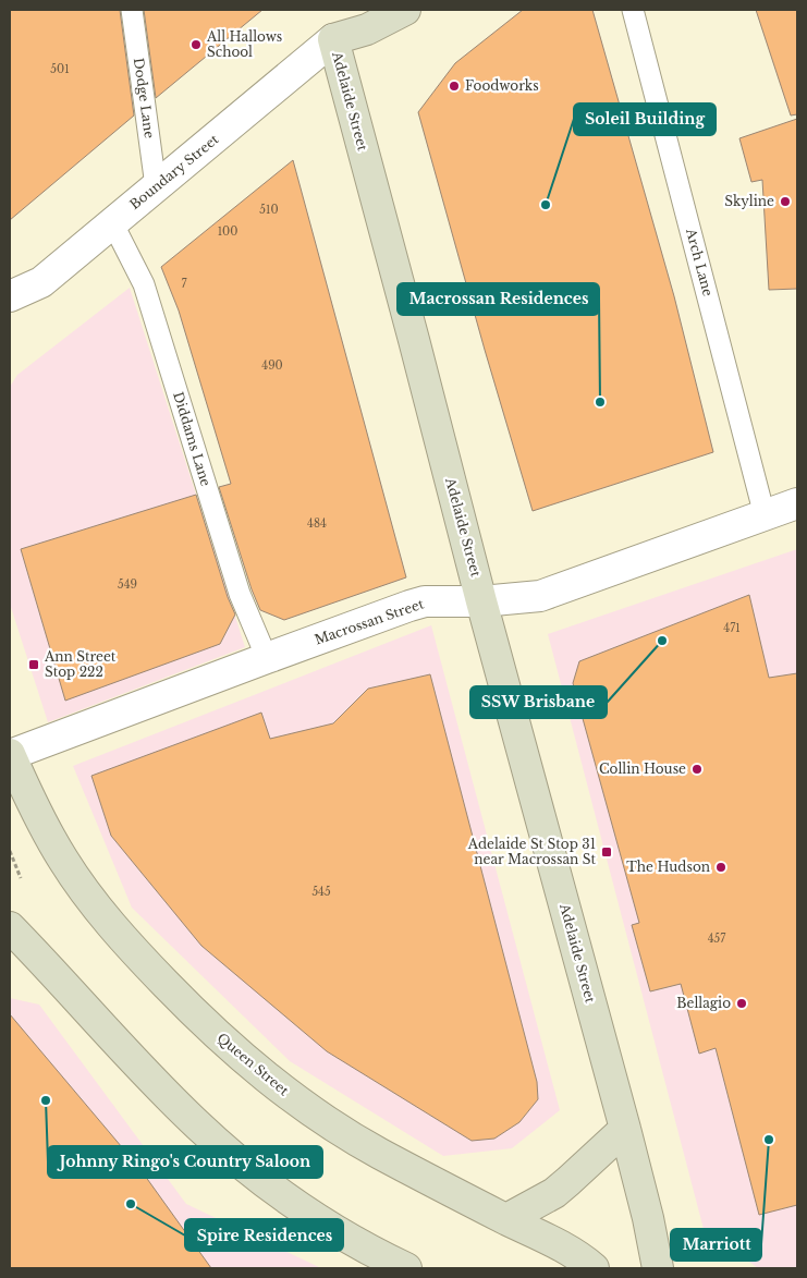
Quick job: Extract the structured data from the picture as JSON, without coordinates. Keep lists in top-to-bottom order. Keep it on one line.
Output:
{"streets":{"street":["Adelaide Street","Boundary Street","Macrossan Street","Queen Street"],"lane":["Dodge Lane","Arch Lane","Diddams Lane"]},"crossings":[["Dodge Lane","Boundary Street"],["Adelaide Street","Boundary Street"],["Adelaide Street","Macrossan Street"],["Boundary Street","Diddams Lane"],["Arch Lane","Macrossan Street"],["Diddams Lane","Macrossan Street"],["Macrossan Street","Queen Street"]],"places":{"other":["All Hallows School","Foodworks","Skyline","Soleil Building","Macrossan Residences","SSW Brisbane","Collin House","The Hudson","Bellagio","Johnny Ringo's Country Saloon","Marriott","Spire Residences"],"transit":["Ann Street Stop 222","Adelaide St Stop 31 near Macrossan St"]},"house_numbers":["501","510","100","7","490","484","549","471","545","457"]}
